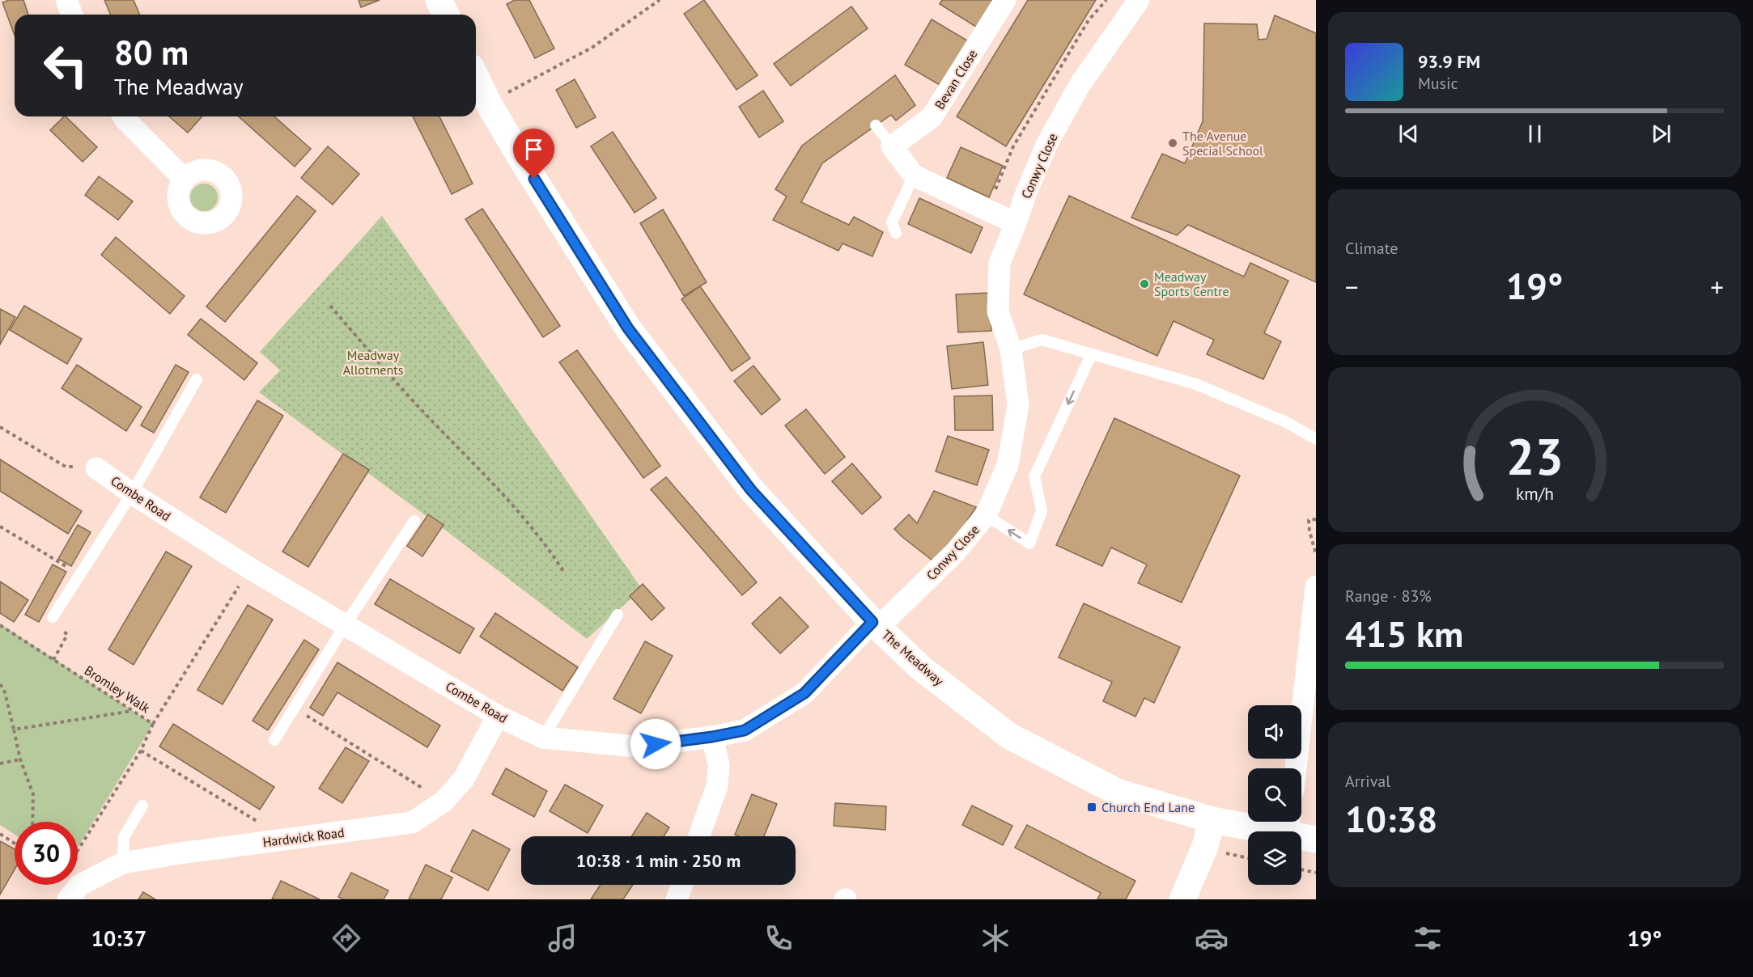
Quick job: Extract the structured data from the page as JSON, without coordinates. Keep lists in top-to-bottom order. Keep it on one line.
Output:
{"streets":{"street":["Bevan Close","Conwy Close","Combe Road","The Meadway","Hardwick Road"],"path":["Bromley Walk"]},"crossings":[["Conwy Close","Combe Road"],["Conwy Close","The Meadway"],["Combe Road","The Meadway"],["Combe Road","Hardwick Road"]],"parks":["Meadway Allotments"],"places":{"other":["The Avenue Special School","Meadway Sports Centre"],"transit":["Church End Lane"]},"page":{"turn":["80 m","The Meadway"],"song":["93.9 FM","Music"],"tile":["Climate",["Range · 83%","415 km"],["Arrival","10:38"]],"heat":["−","19°","+"],"limit":"30","trip":"10:38 · 1 min · 250 m","tabs":["10:37","19°"],"gauge":["23","km/h"]}}
